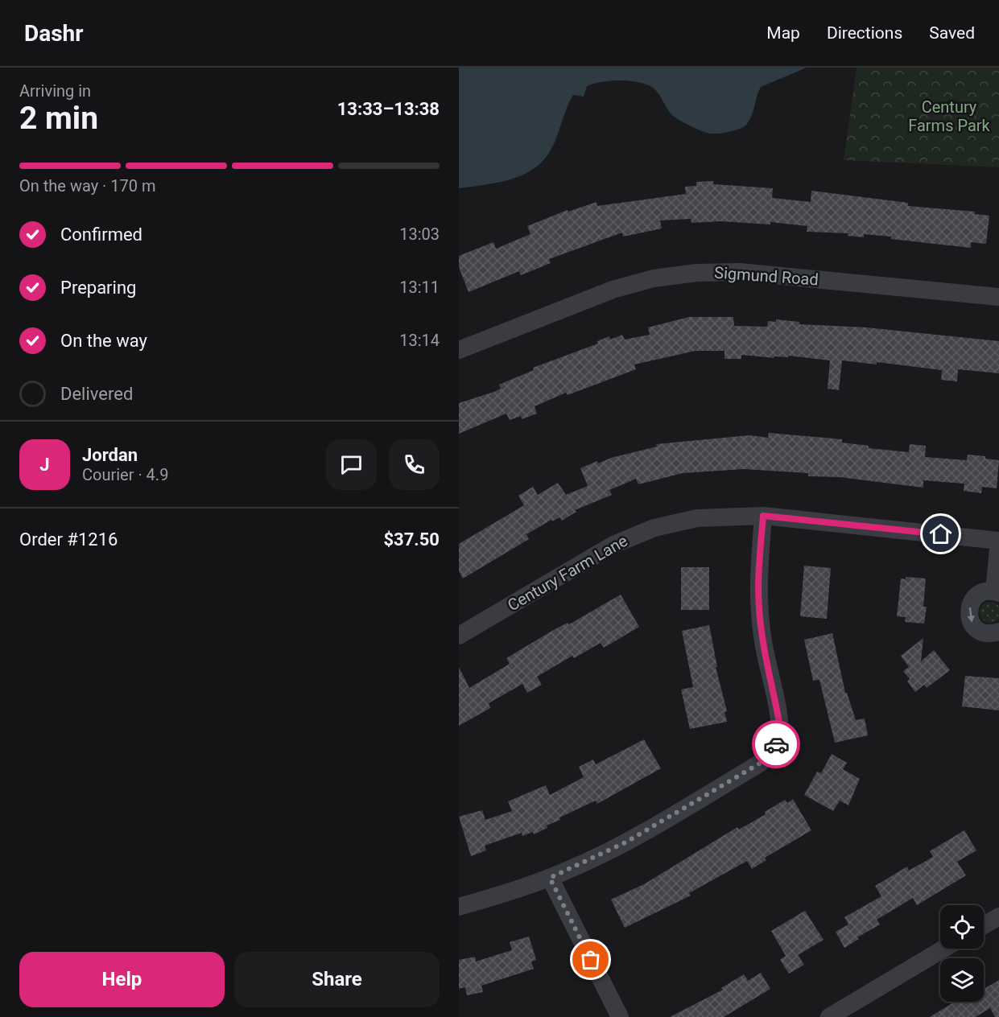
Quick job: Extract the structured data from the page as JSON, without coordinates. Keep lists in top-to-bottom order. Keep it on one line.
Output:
{"streets":{"street":["Sigmund Road","Century Farm Lane"]},"parks":["Century Farms Park"],"page":{"header":"Dashr","nav":["Map","Directions","Saved"],"heading":["2 min","Arriving in","13:33–13:38"],"panel":["Jordan","Courier · 4.9","Order #1216","$37.50"],"bar":"On the way · 170 m","list":[["Confirmed","13:03"],["Preparing","13:11"],["On the way","13:14"],"Delivered"],"round":"J","buttons":["Help","Share"]}}
